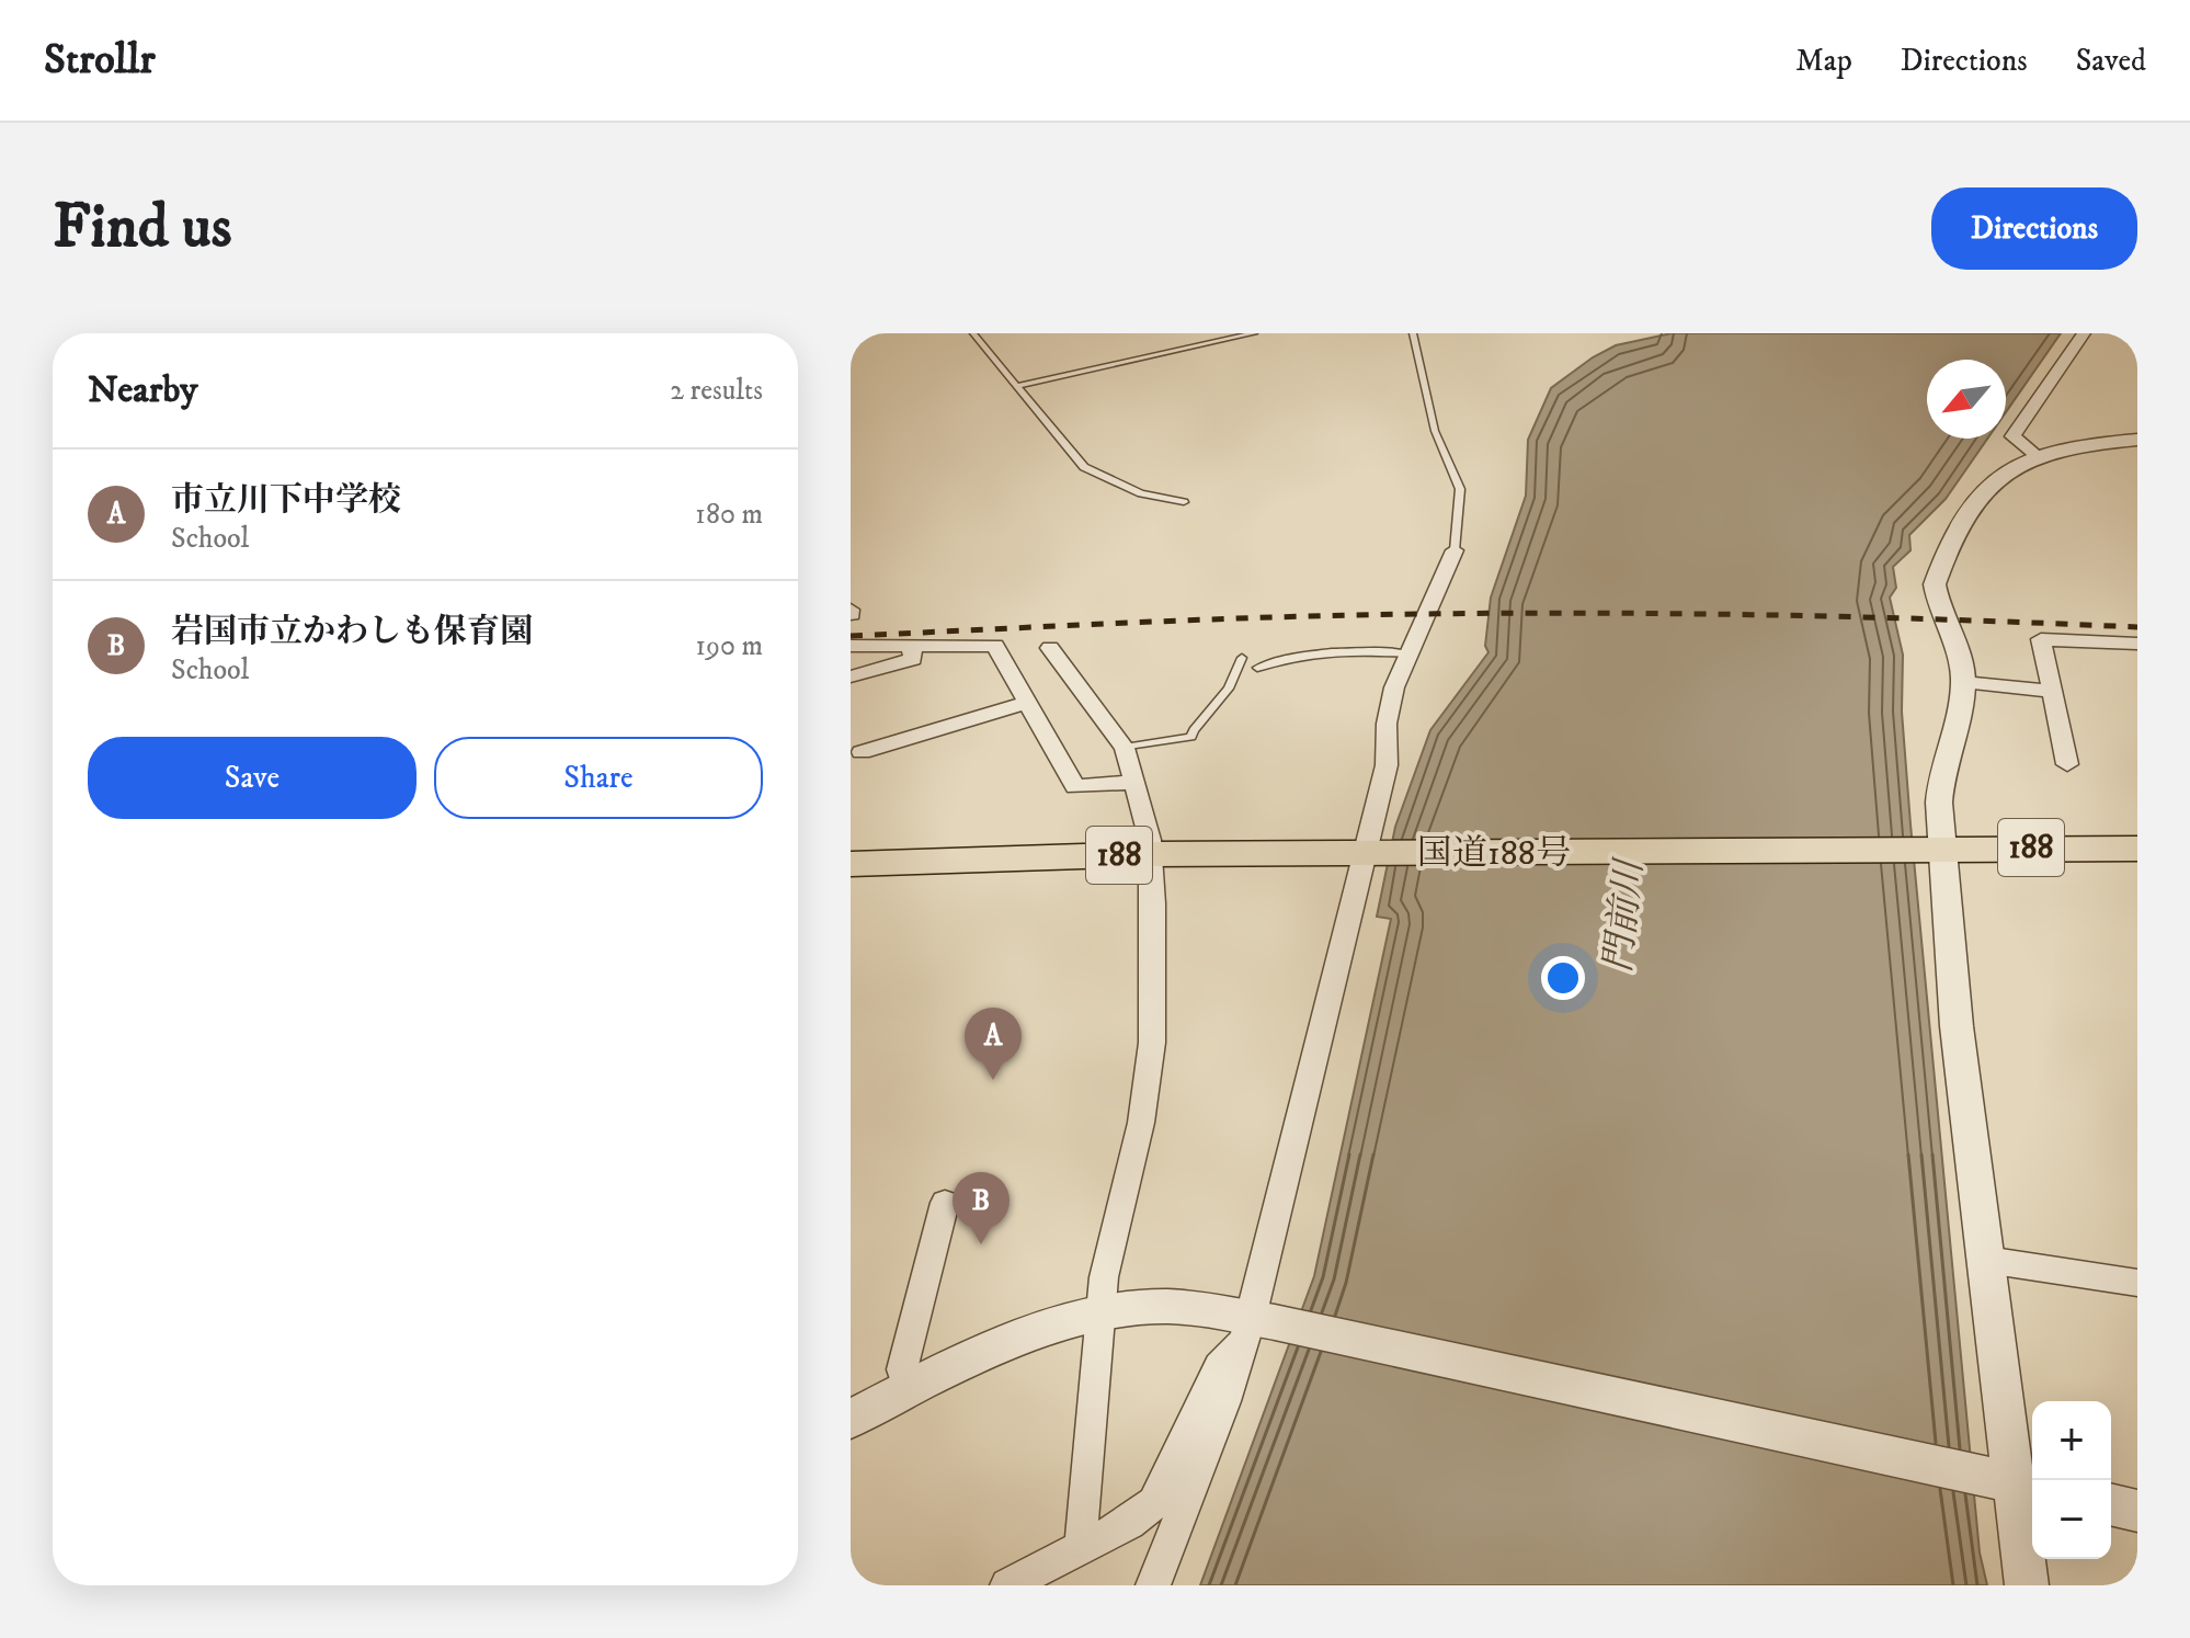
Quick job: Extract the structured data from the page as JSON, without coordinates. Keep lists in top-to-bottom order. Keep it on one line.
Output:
{"streets":{"highway":["188","国道188号"]},"water":["門前川"],"north":"bottom left","page":{"header":"Strollr","nav":["Map","Directions","Saved"],"buttons":["Directions",["Save","Share"]],"title":"Find us","heading":["Nearby","2 results"],"list":[{"mark":"A","name":"市立川下中学校","note":"School","value":"180 m"},{"mark":"B","name":"岩国市立かわしも保育園","note":"School","value":"190 m"}],"pins":["A","B"],"map_buttons":["+","−"]}}
